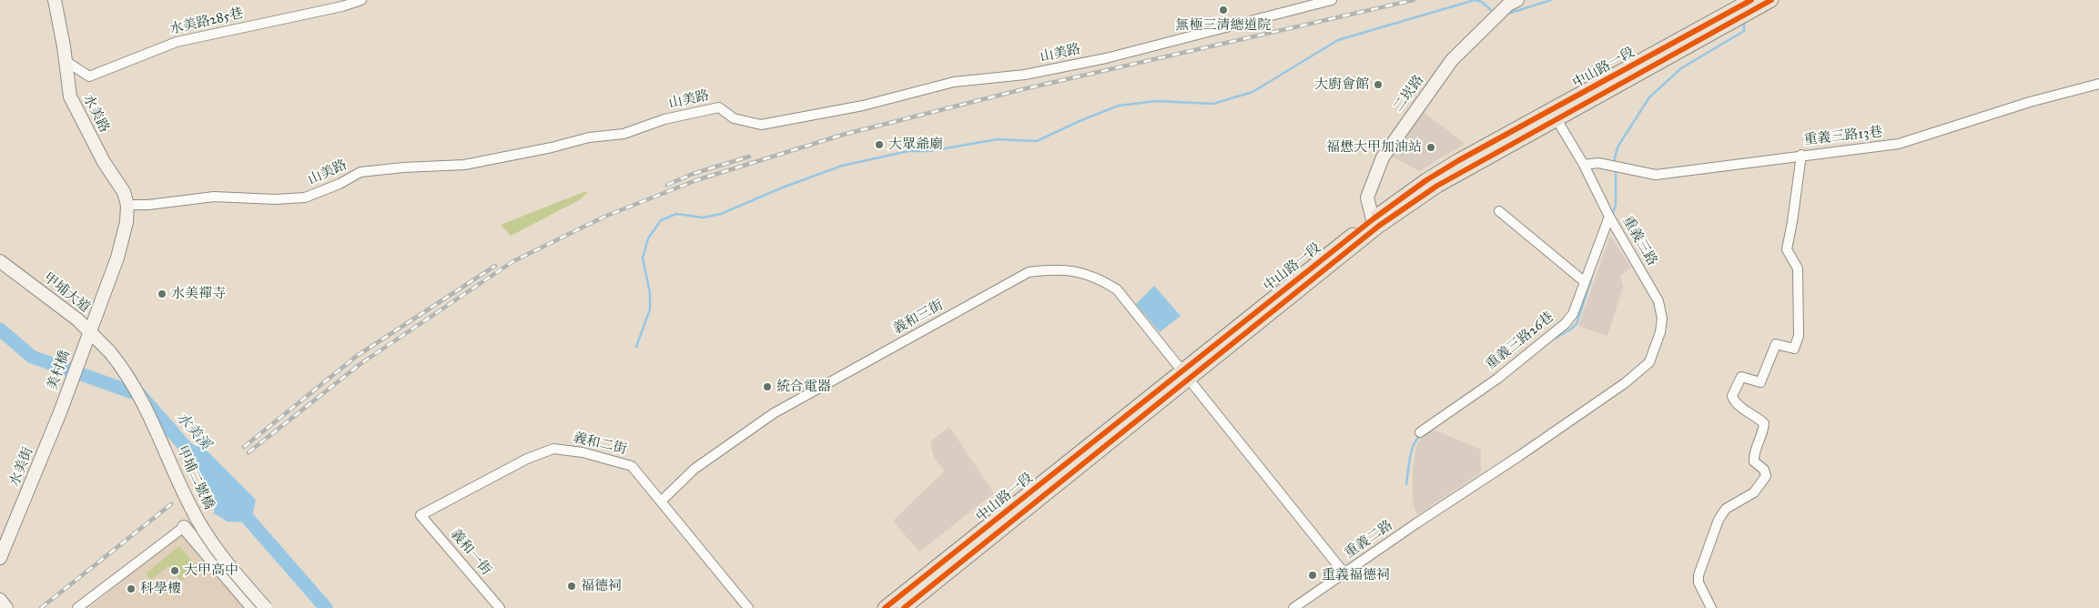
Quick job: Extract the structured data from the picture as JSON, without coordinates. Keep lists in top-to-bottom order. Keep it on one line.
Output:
{"streets":{"main road":["中山路一段"],"street":["水美路285巷","山美路","二崁路","水美路","重義三路13巷","重義三路","甲埔大道","義和三街","重義三路26巷","美村橋","義和二街","水美街","甲埔二號橋","重義二路","義和一街"]},"crossings":[["水美路285巷","水美路"],["山美路","水美路"],["中山路一段","二崁路"],["中山路一段","重義三路"],["中山路一段","義和三街"],["中山路一段","重義二路"],["重義三路13巷","重義三路"],["重義三路","重義三路26巷"],["重義三路","重義二路"],["甲埔大道","美村橋"],["甲埔大道","甲埔二號橋"],["義和三街","義和二街"],["義和三街","重義二路"],["美村橋","水美街"],["義和二街","義和一街"]],"water":["水美溪"],"places":["無極三清總道院","大廚會館","大眾爺廟","福懋大甲加油站","水美禪寺","統合電器","大甲高中","重義福德祠","福德祠","科學樓"]}
